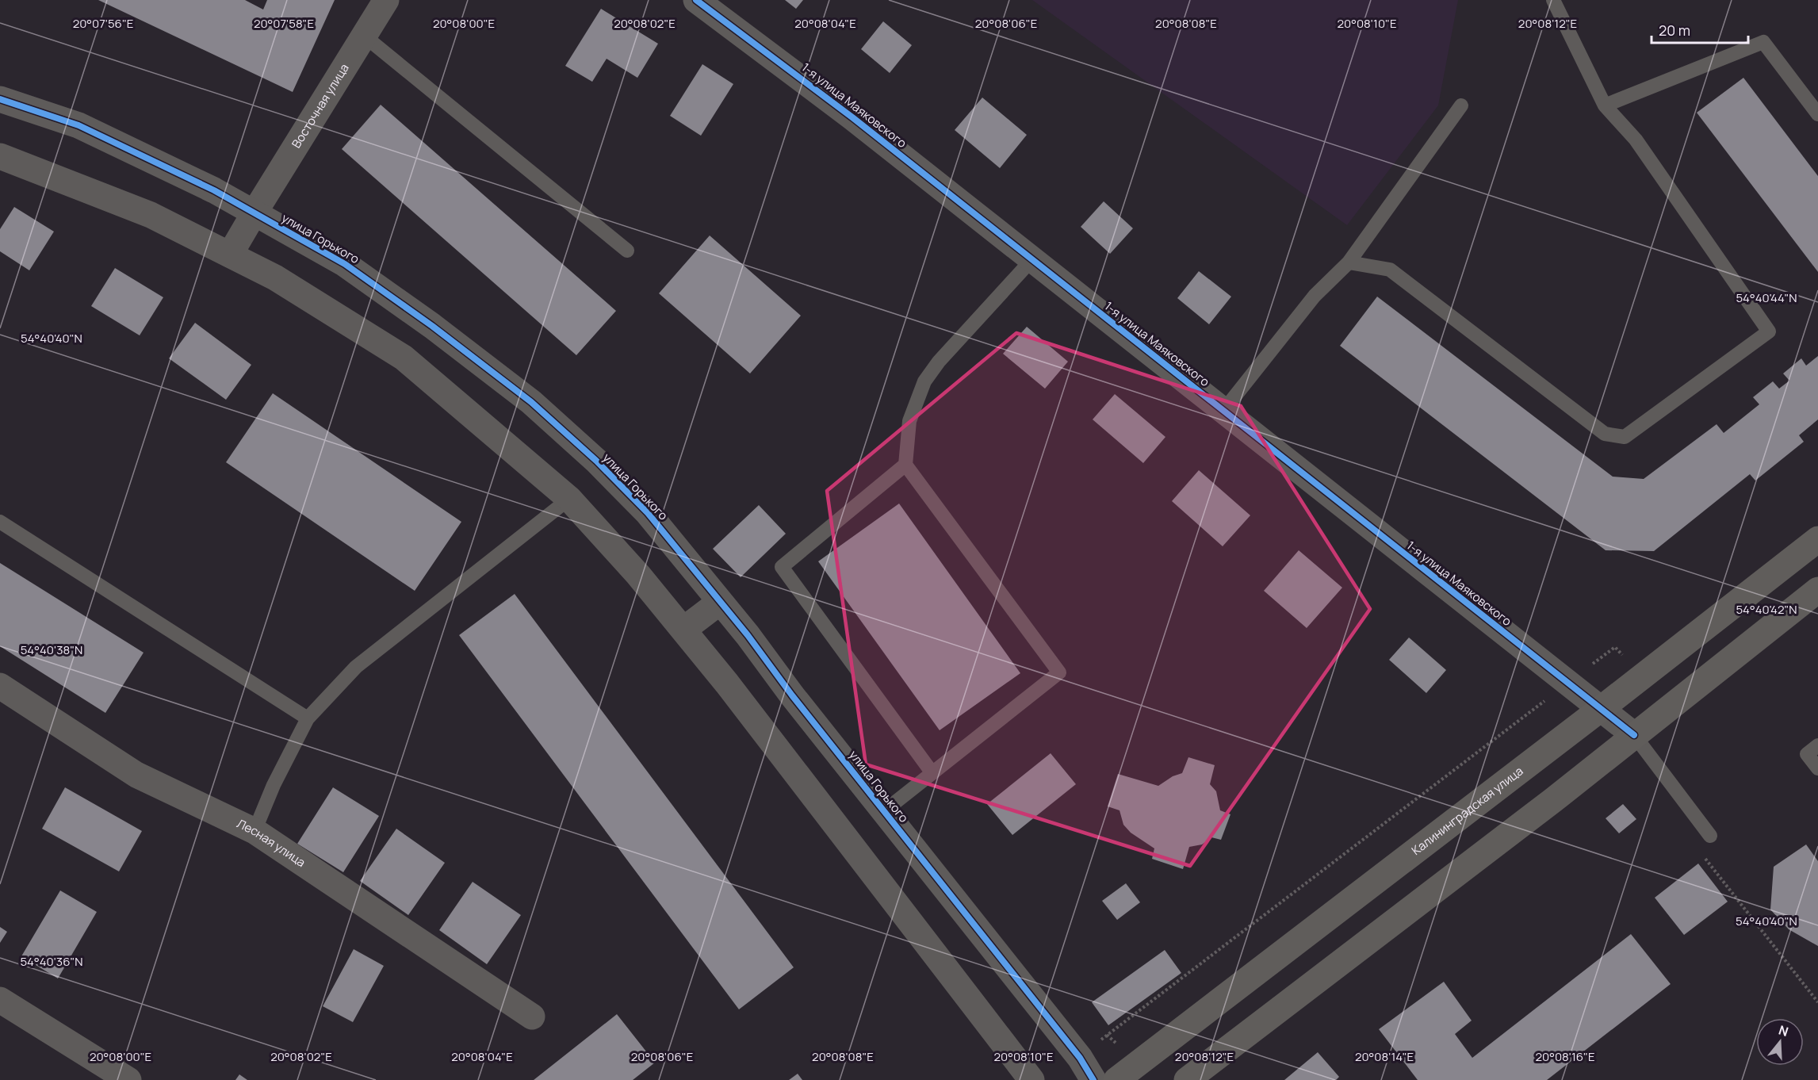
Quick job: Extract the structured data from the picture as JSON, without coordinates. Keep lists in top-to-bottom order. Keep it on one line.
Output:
{"streets":{"main road":["Калининградская улица"],"street":["1-я улица Маяковского","Восточная улица","улица Горького","Лесная улица"]},"crossings":[["1-я улица Маяковского","Калининградская улица"],["Восточная улица","улица Горького"]],"scale_bar":"20 m","north":"top","coordinates":["20°07'56\"E","20°07'58\"E","20°08'00\"E","20°08'02\"E","20°08'04\"E","20°08'06\"E","20°08'08\"E","20°08'10\"E","20°08'12\"E","54°40'44\"N","54°40'40\"N","54°40'42\"N","54°40'38\"N","54°40'36\"N","20°08'14\"E","20°08'16\"E"]}
